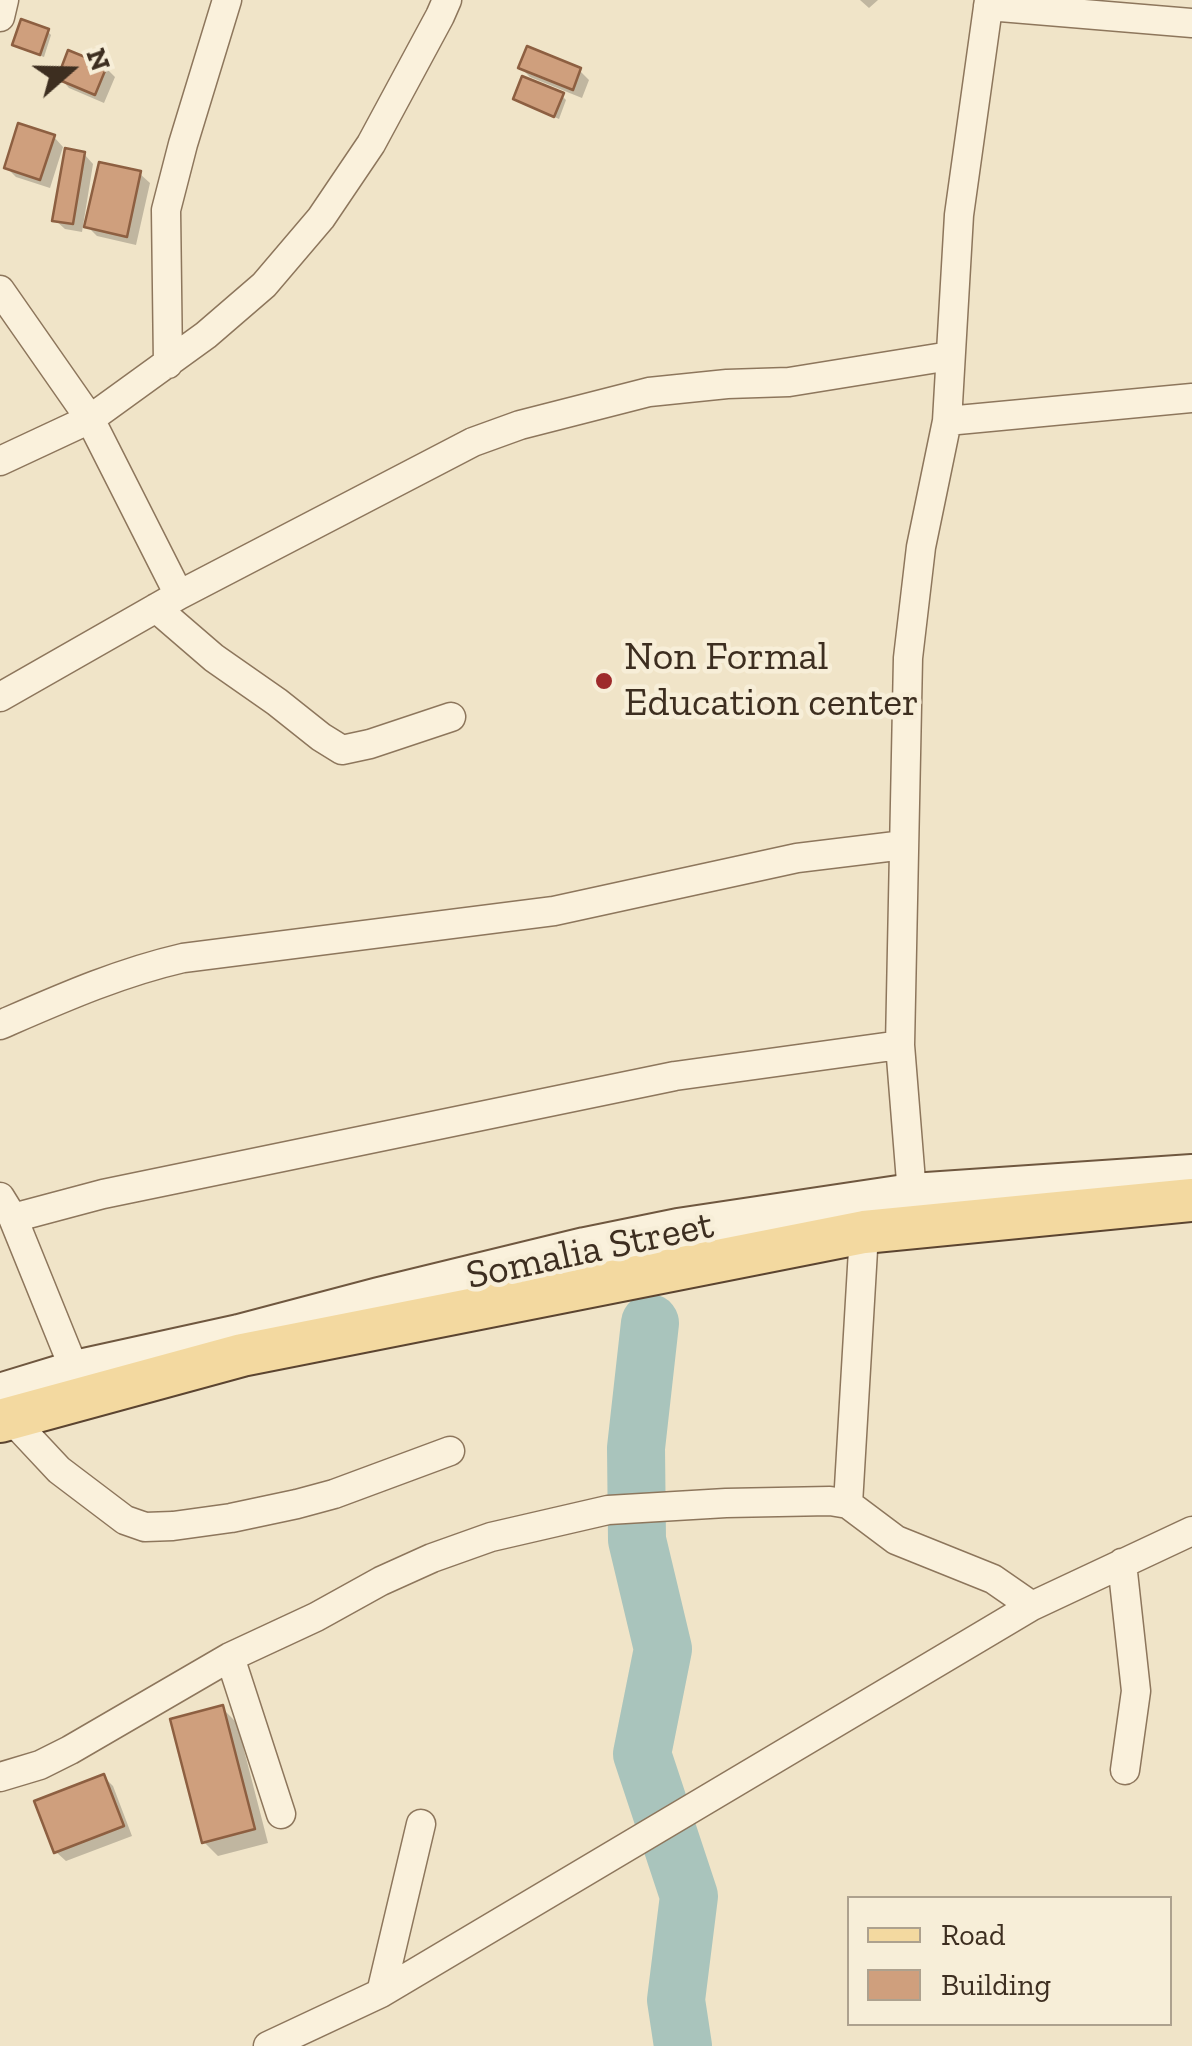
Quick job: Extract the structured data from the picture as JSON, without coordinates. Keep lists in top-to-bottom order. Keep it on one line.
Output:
{"streets":{"main road":["Somalia Street"]},"places":["Non Formal Education center"],"legend":["Road","Building"],"north":"right"}
